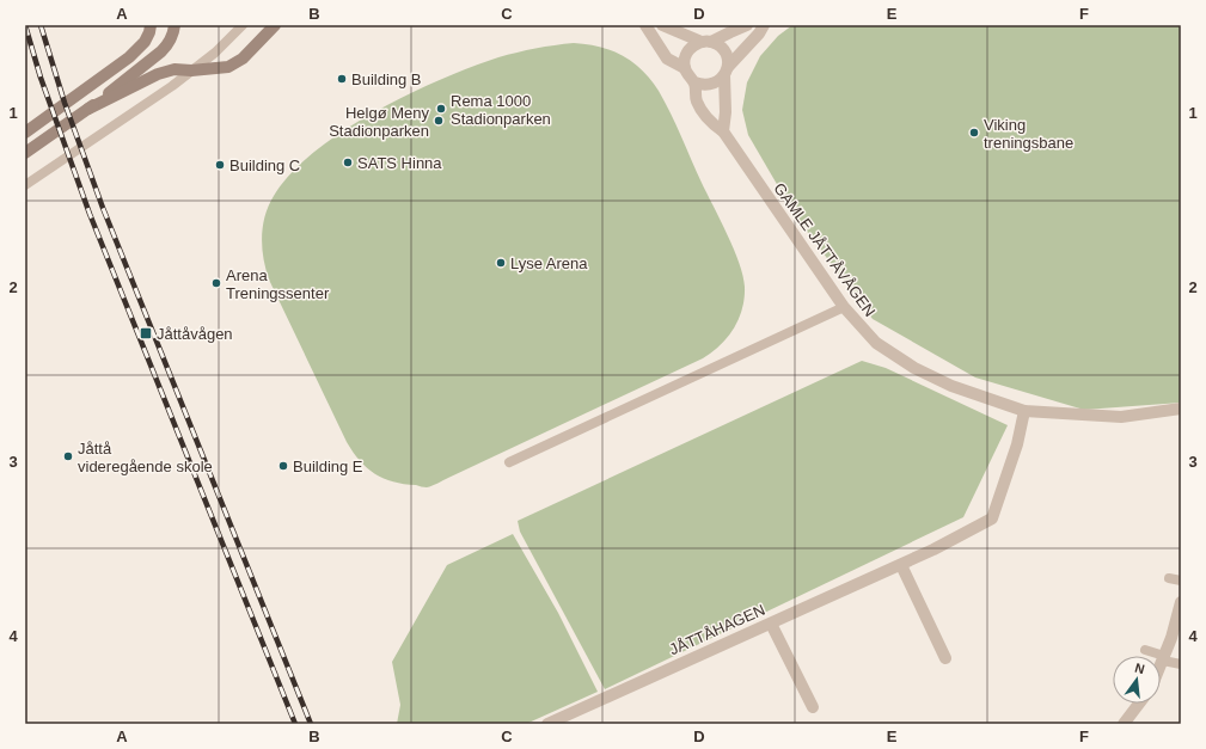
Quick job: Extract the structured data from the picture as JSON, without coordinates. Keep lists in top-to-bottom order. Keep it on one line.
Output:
{"streets":{"street":["GAMLE JÅTTÅVÅGEN","JÅTTÅHAGEN"]},"crossings":[["GAMLE JÅTTÅVÅGEN","JÅTTÅHAGEN"]],"places":{"other":["Building B","Rema 1000 Stadionparken","Helgø Meny Stadionparken","Viking treningsbane","SATS Hinna","Building C","Lyse Arena","Arena Treningssenter","Jåttå videregående skole","Building E"],"transit":["Jåttåvågen"]},"north":"top","grid":{"columns":["A","B","C","D","E","F"],"rows":["1","2","3","4"]}}
